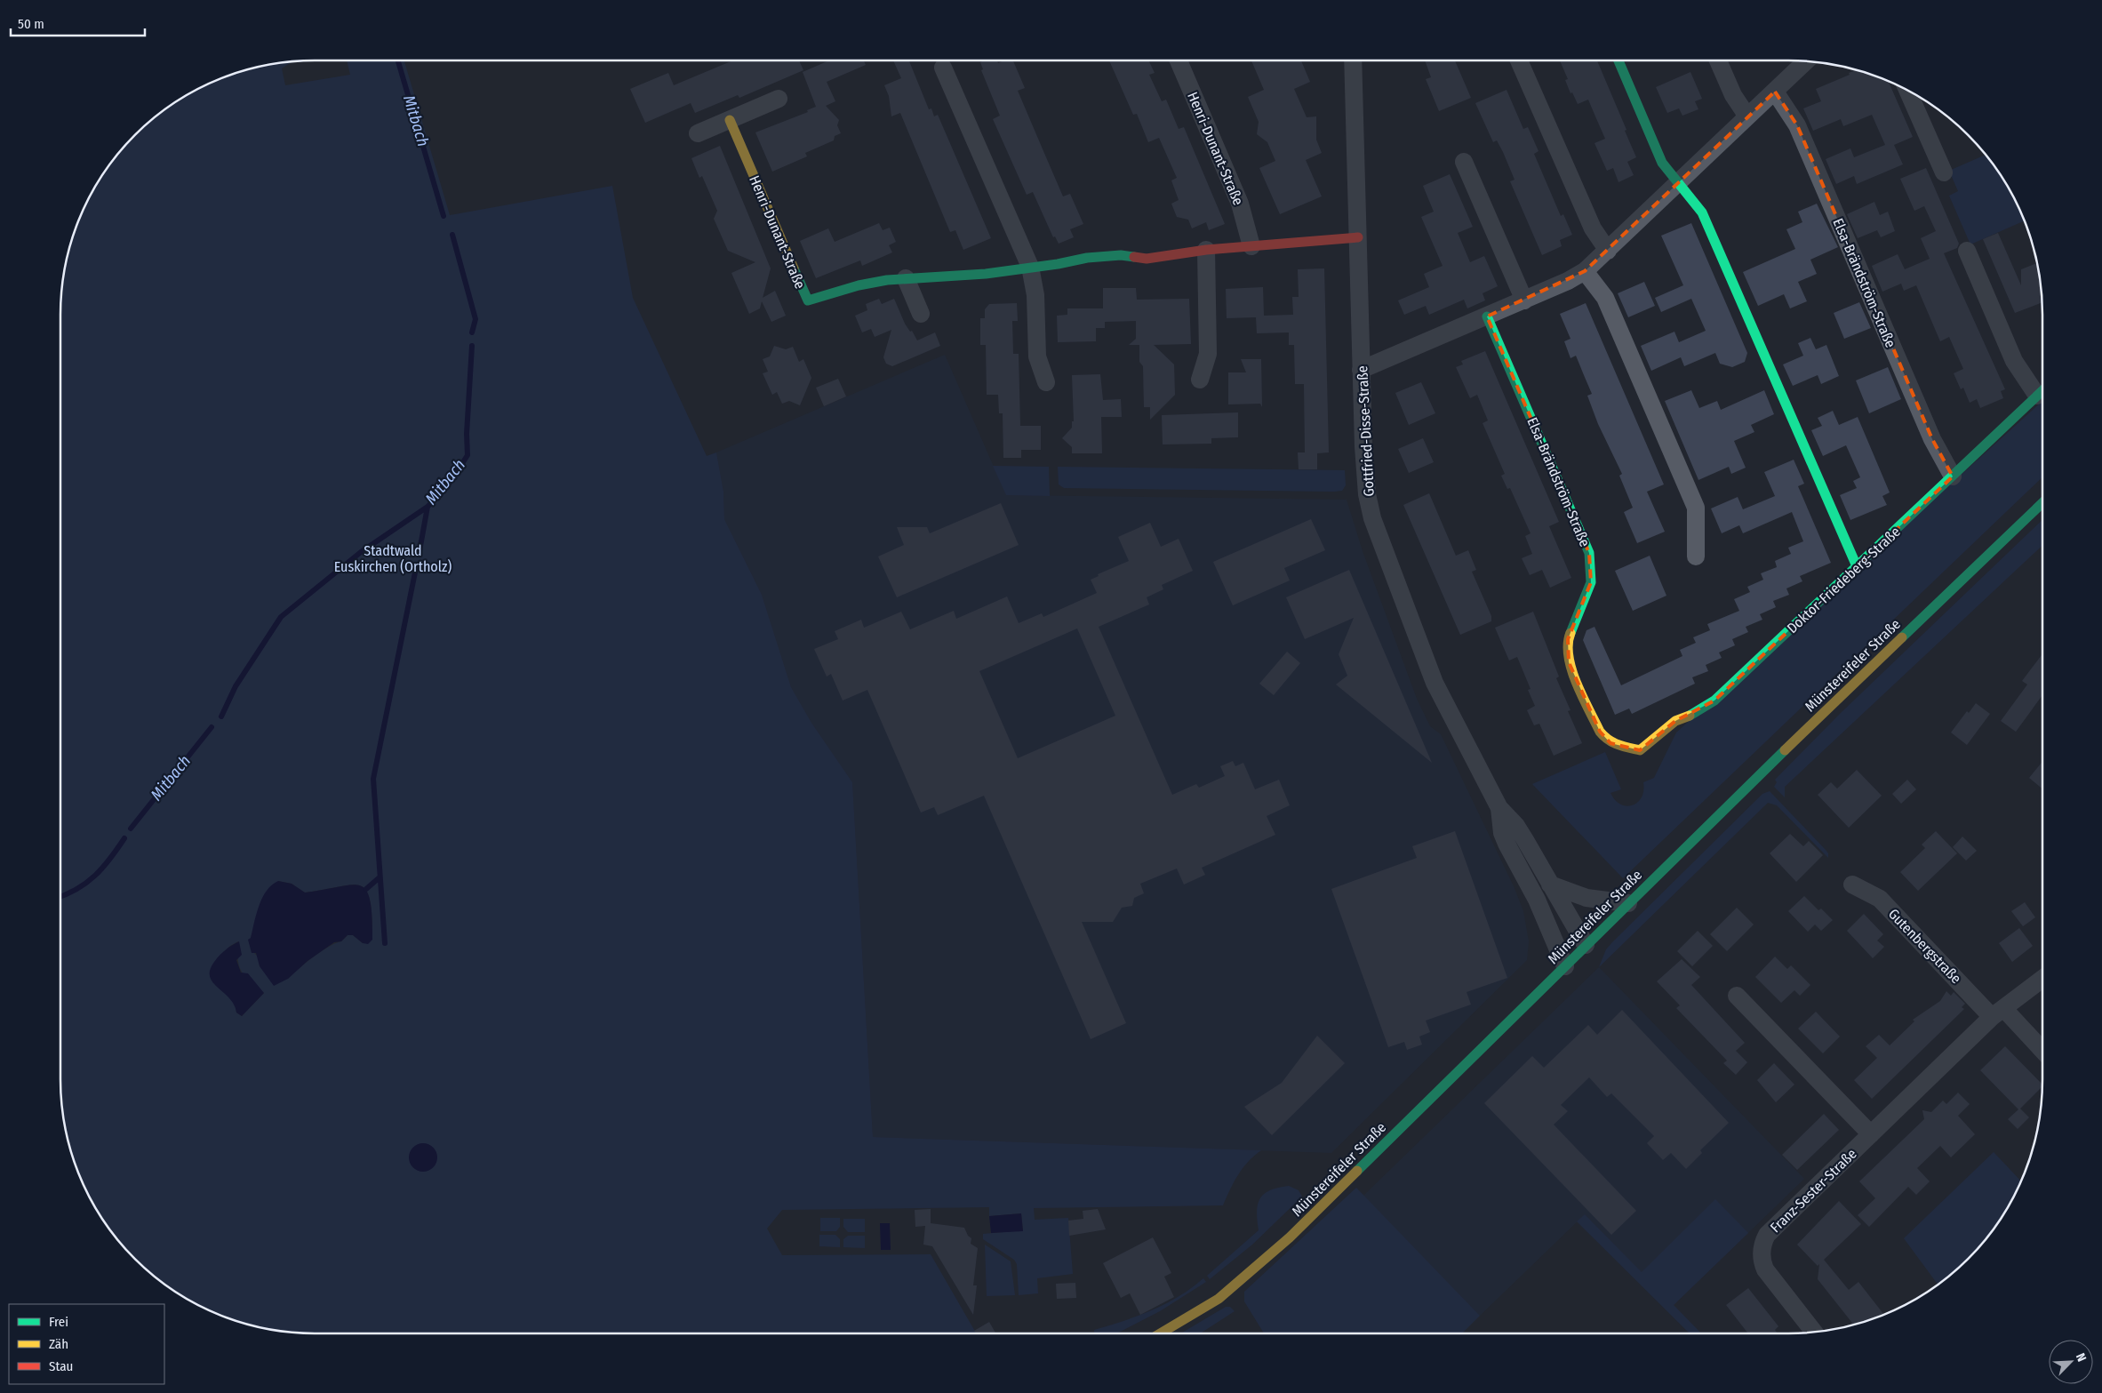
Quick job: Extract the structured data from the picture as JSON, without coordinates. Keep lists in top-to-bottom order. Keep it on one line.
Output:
{"streets":{"street":["Henri-Dunant-Straße","Elsa-Brändström-Straße","Gottfried-Disse-Straße","Doktor-Friedeberg-Straße","Münstereifeler Straße","Gutenbergstraße","Franz-Sester-Straße"]},"crossings":[["Henri-Dunant-Straße","Gottfried-Disse-Straße"],["Elsa-Brändström-Straße","Doktor-Friedeberg-Straße"],["Gottfried-Disse-Straße","Münstereifeler Straße"],["Gutenbergstraße","Franz-Sester-Straße"]],"water":["Mitbach"],"parks":["Stadtwald Euskirchen (Ortholz)"],"legend":["Frei","Zäh","Stau"],"scale_bar":"50 m","north":"top right"}
